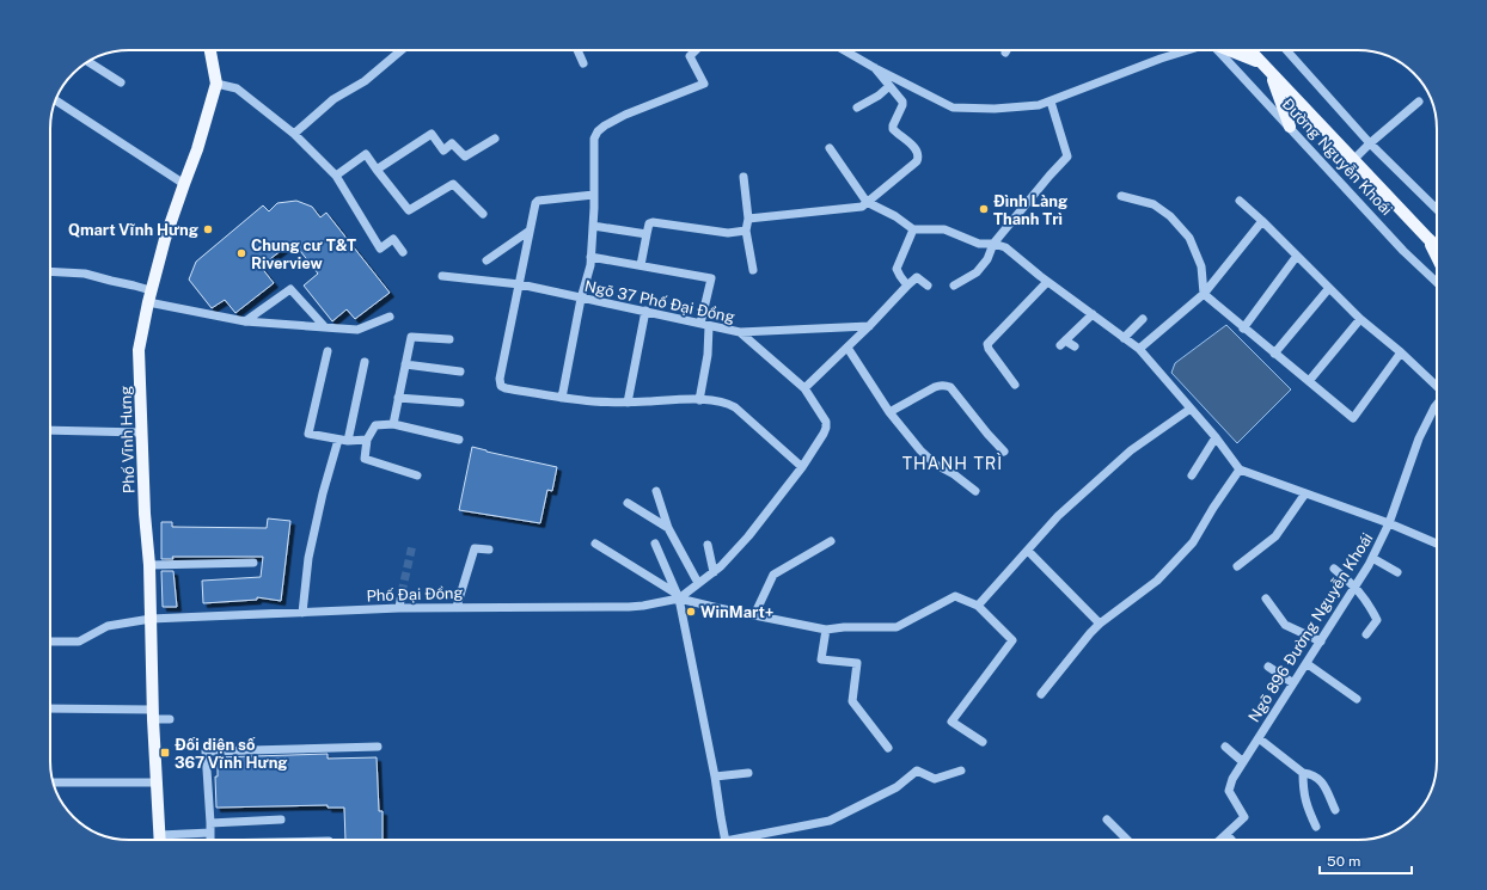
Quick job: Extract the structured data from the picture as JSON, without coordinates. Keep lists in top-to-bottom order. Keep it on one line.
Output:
{"streets":{"main road":["Đường Nguyễn Khoái","Phố Vĩnh Hưng"],"street":["Ngõ 37 Phố Đại Đồng","Phố Đại Đồng","Ngõ 896 Đường Nguyễn Khoái"]},"crossings":[["Ngõ 37 Phố Đại Đồng","Phố Đại Đồng"],["Phố Vĩnh Hưng","Phố Đại Đồng"]],"districts":["THANH TRÌ"],"places":{"other":["Đình Làng Thanh Trì","Qmart Vĩnh Hưng","Chung cư T&T Riverview","WinMart+"],"transit":["Đối diện số 367 Vĩnh Hưng"]},"scale_bar":"50 m"}
